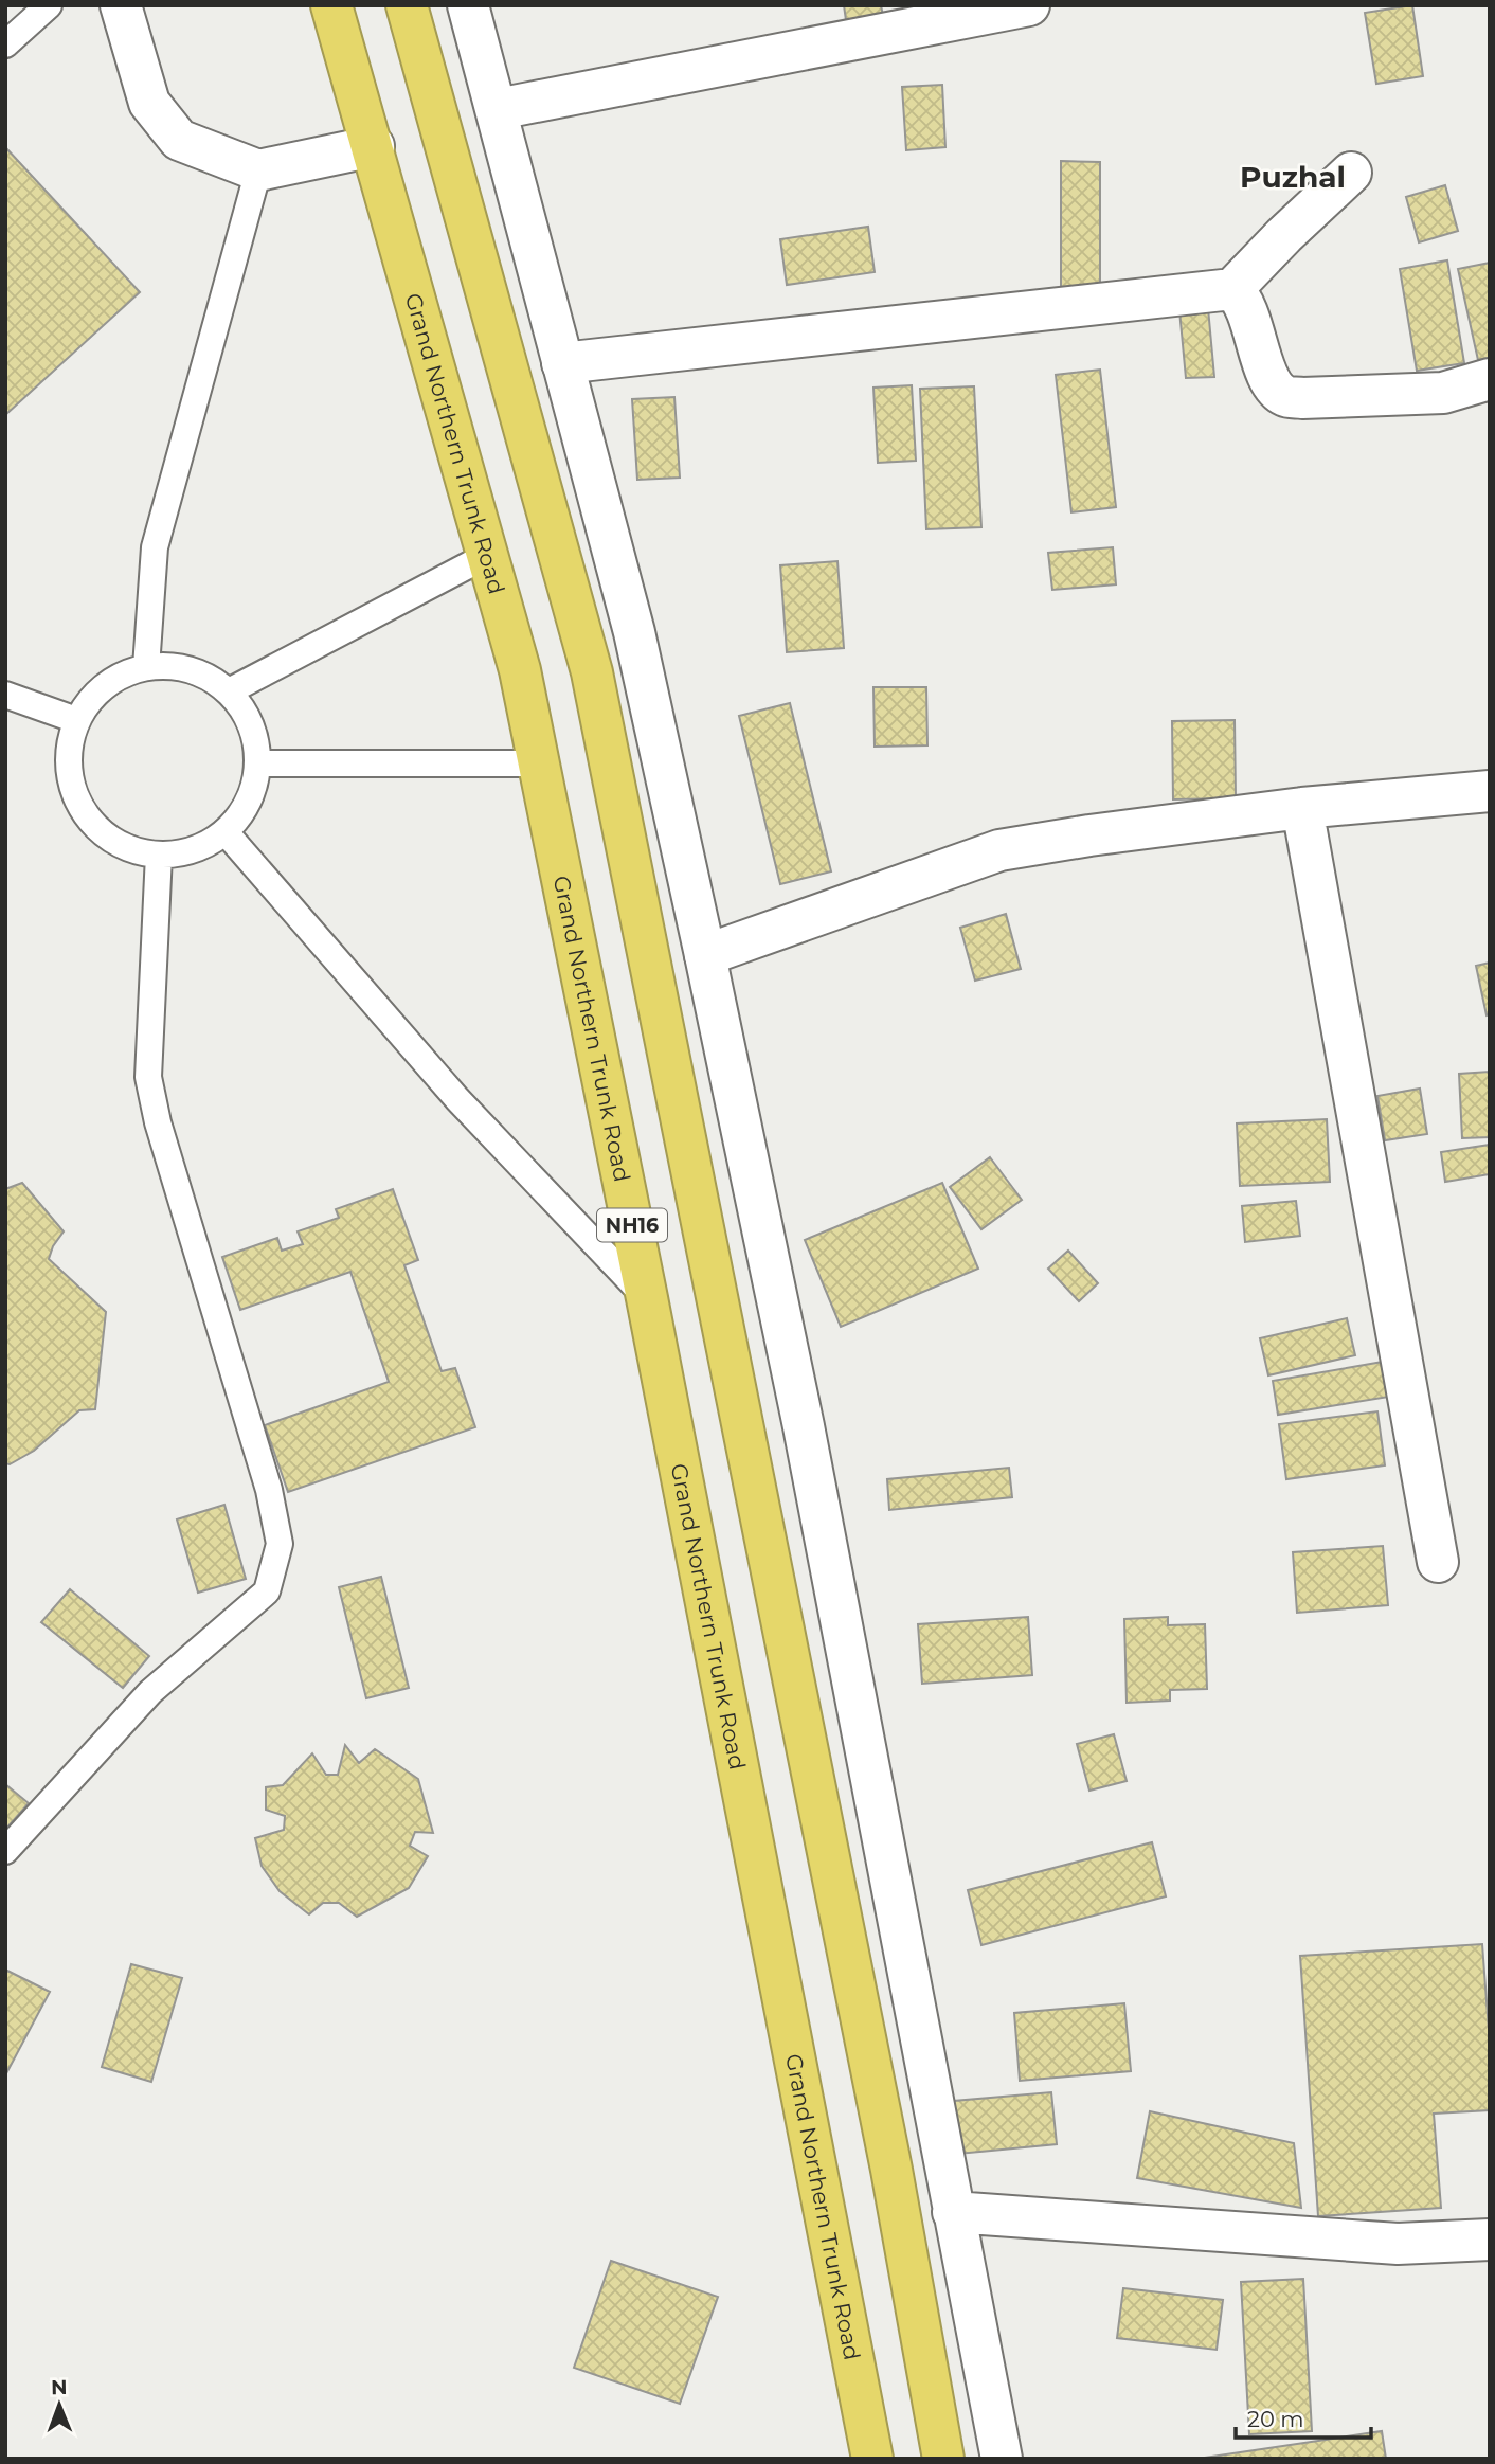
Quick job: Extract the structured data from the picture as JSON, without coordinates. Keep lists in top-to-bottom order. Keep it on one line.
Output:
{"streets":{"highway":["Grand Northern Trunk Road","NH16"]},"districts":["Puzhal"],"scale_bar":"20 m","north":"top"}
